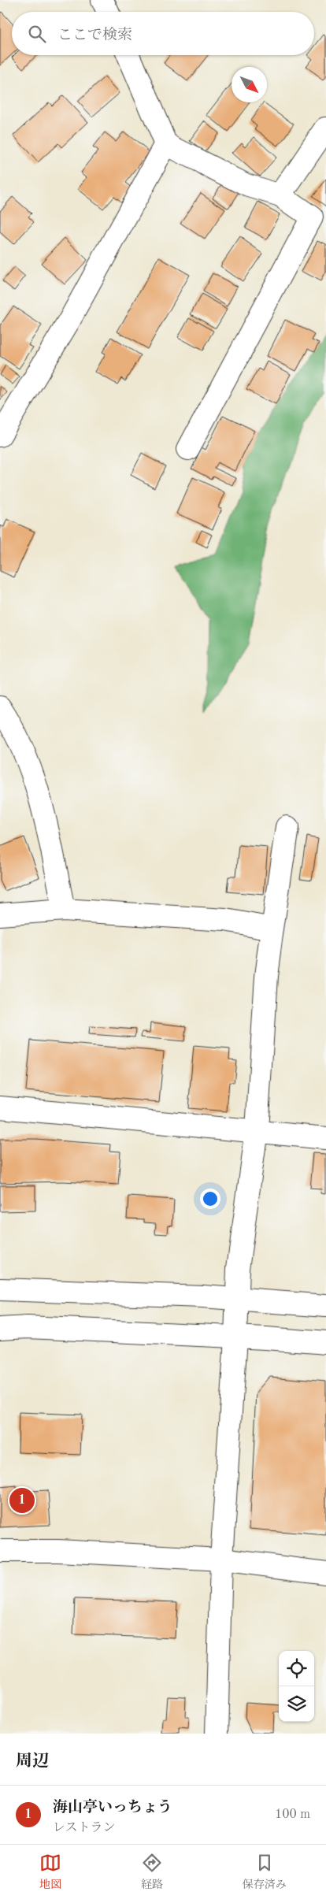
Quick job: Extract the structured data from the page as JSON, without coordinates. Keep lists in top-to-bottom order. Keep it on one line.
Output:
{"north":"bottom right","page":{"search":"ここで検索","pins":"1","heading":"周辺","list":[{"mark":"1","name":"海山亭いっちょう","note":"レストラン","value":"100 m"}],"nav":["地図","経路","保存済み"]}}
